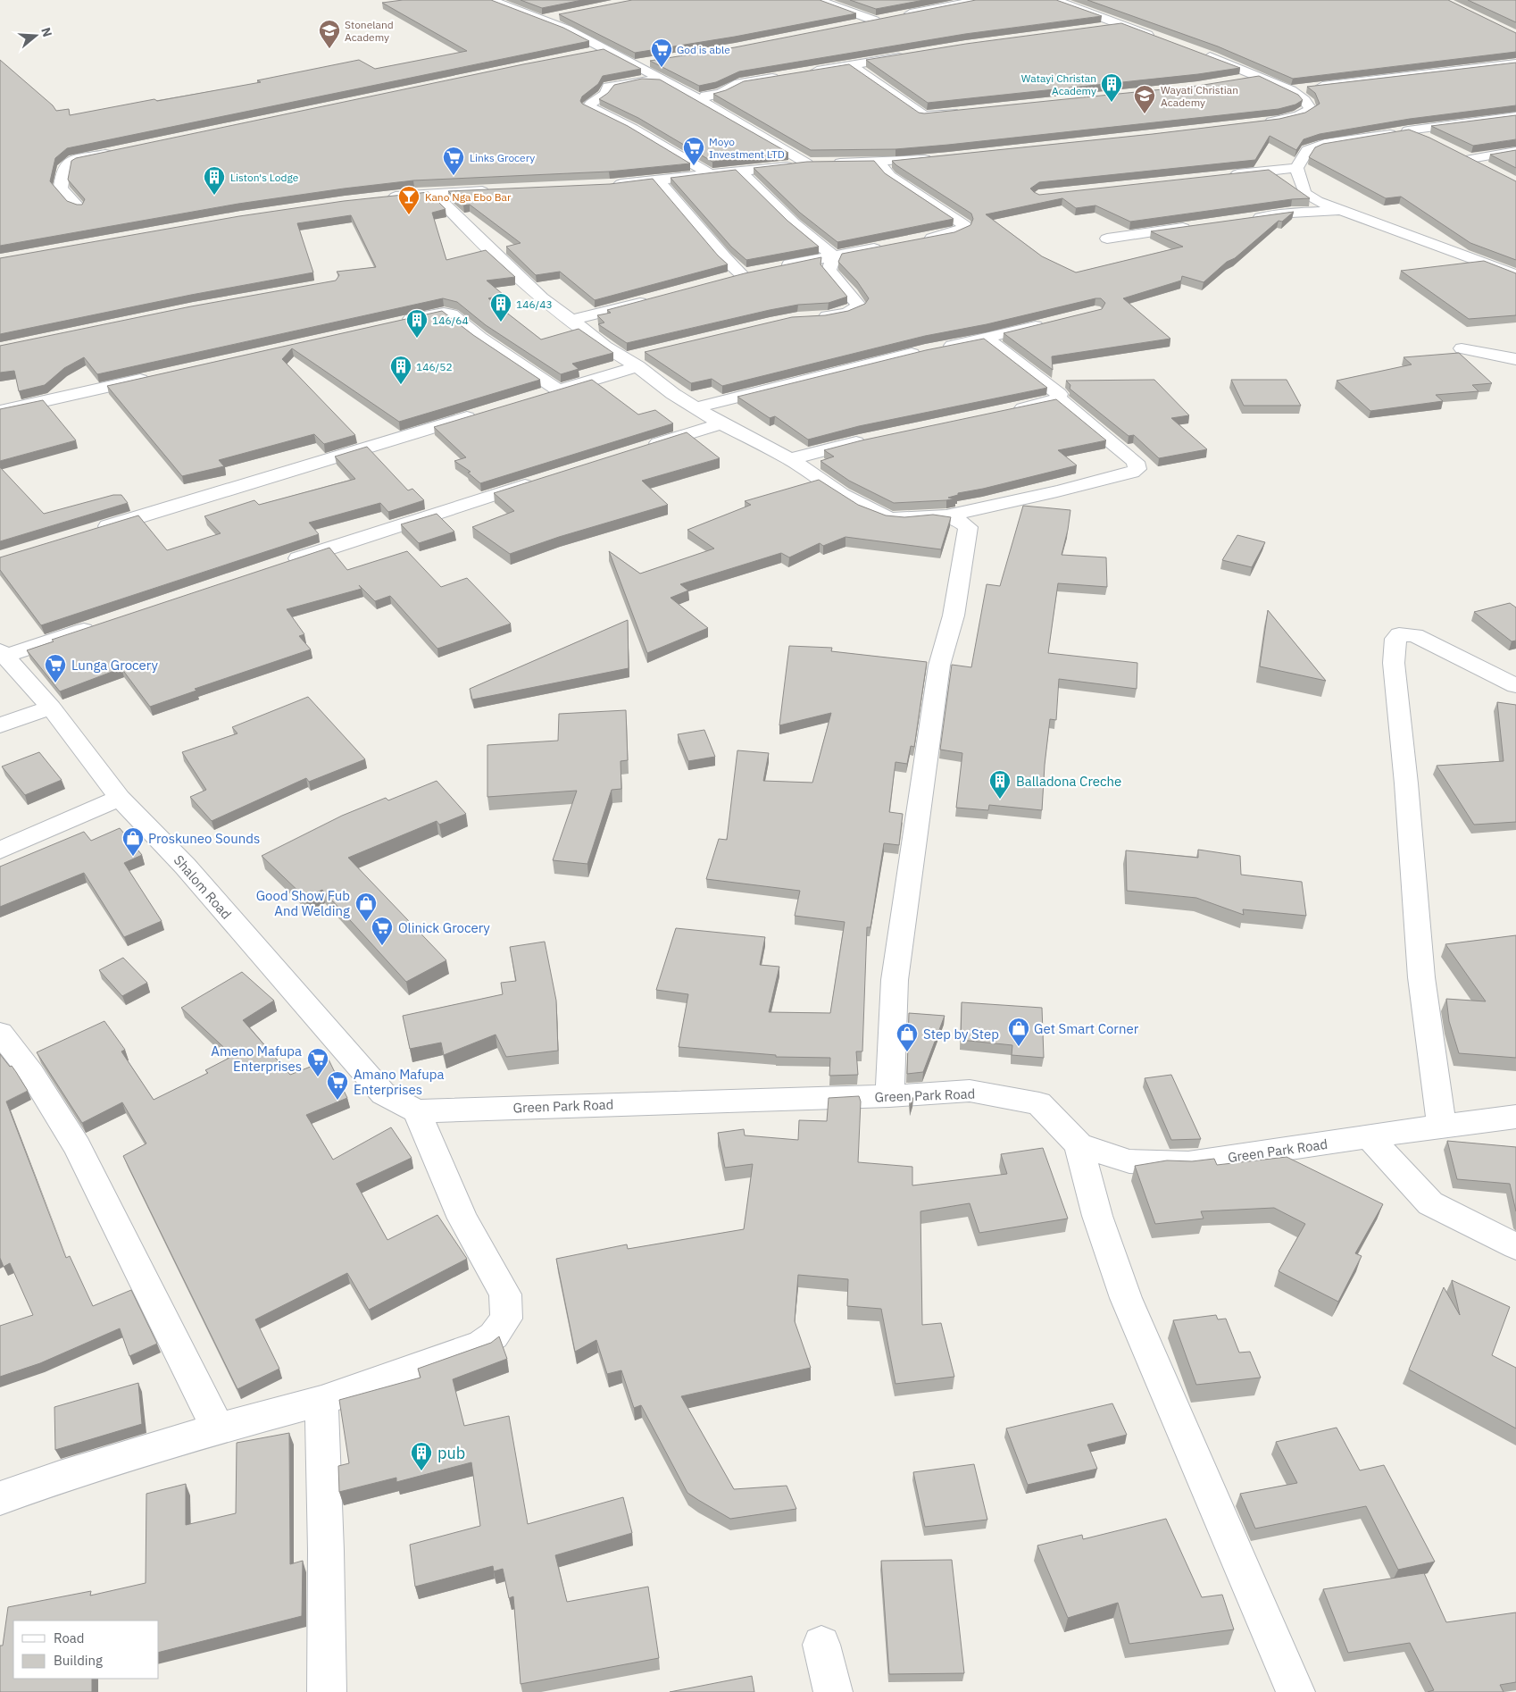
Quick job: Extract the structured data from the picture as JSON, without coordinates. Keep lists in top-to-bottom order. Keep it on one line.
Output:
{"streets":{"street":["Shalom Road","Green Park Road"]},"crossings":[["Shalom Road","Green Park Road"]],"places":{"school or university":["Stoneland Academy","Wayati Christian Academy"],"supermarket":["God is able","Moyo Investment LTD","Links Grocery","Lunga Grocery","Olinick Grocery","Ameno Mafupa Enterprises","Amano Mafupa Enterprises"],"building":["Watayi Christan Academy","Liston's Lodge","146/43","146/64","146/52","Balladona Creche","pub"],"bar":["Kano Nga Ebo Bar"],"shop":["Proskuneo Sounds","Good Show Fub And Welding","Get Smart Corner","Step by Step"]},"legend":["Road","Building"],"north":"right"}
